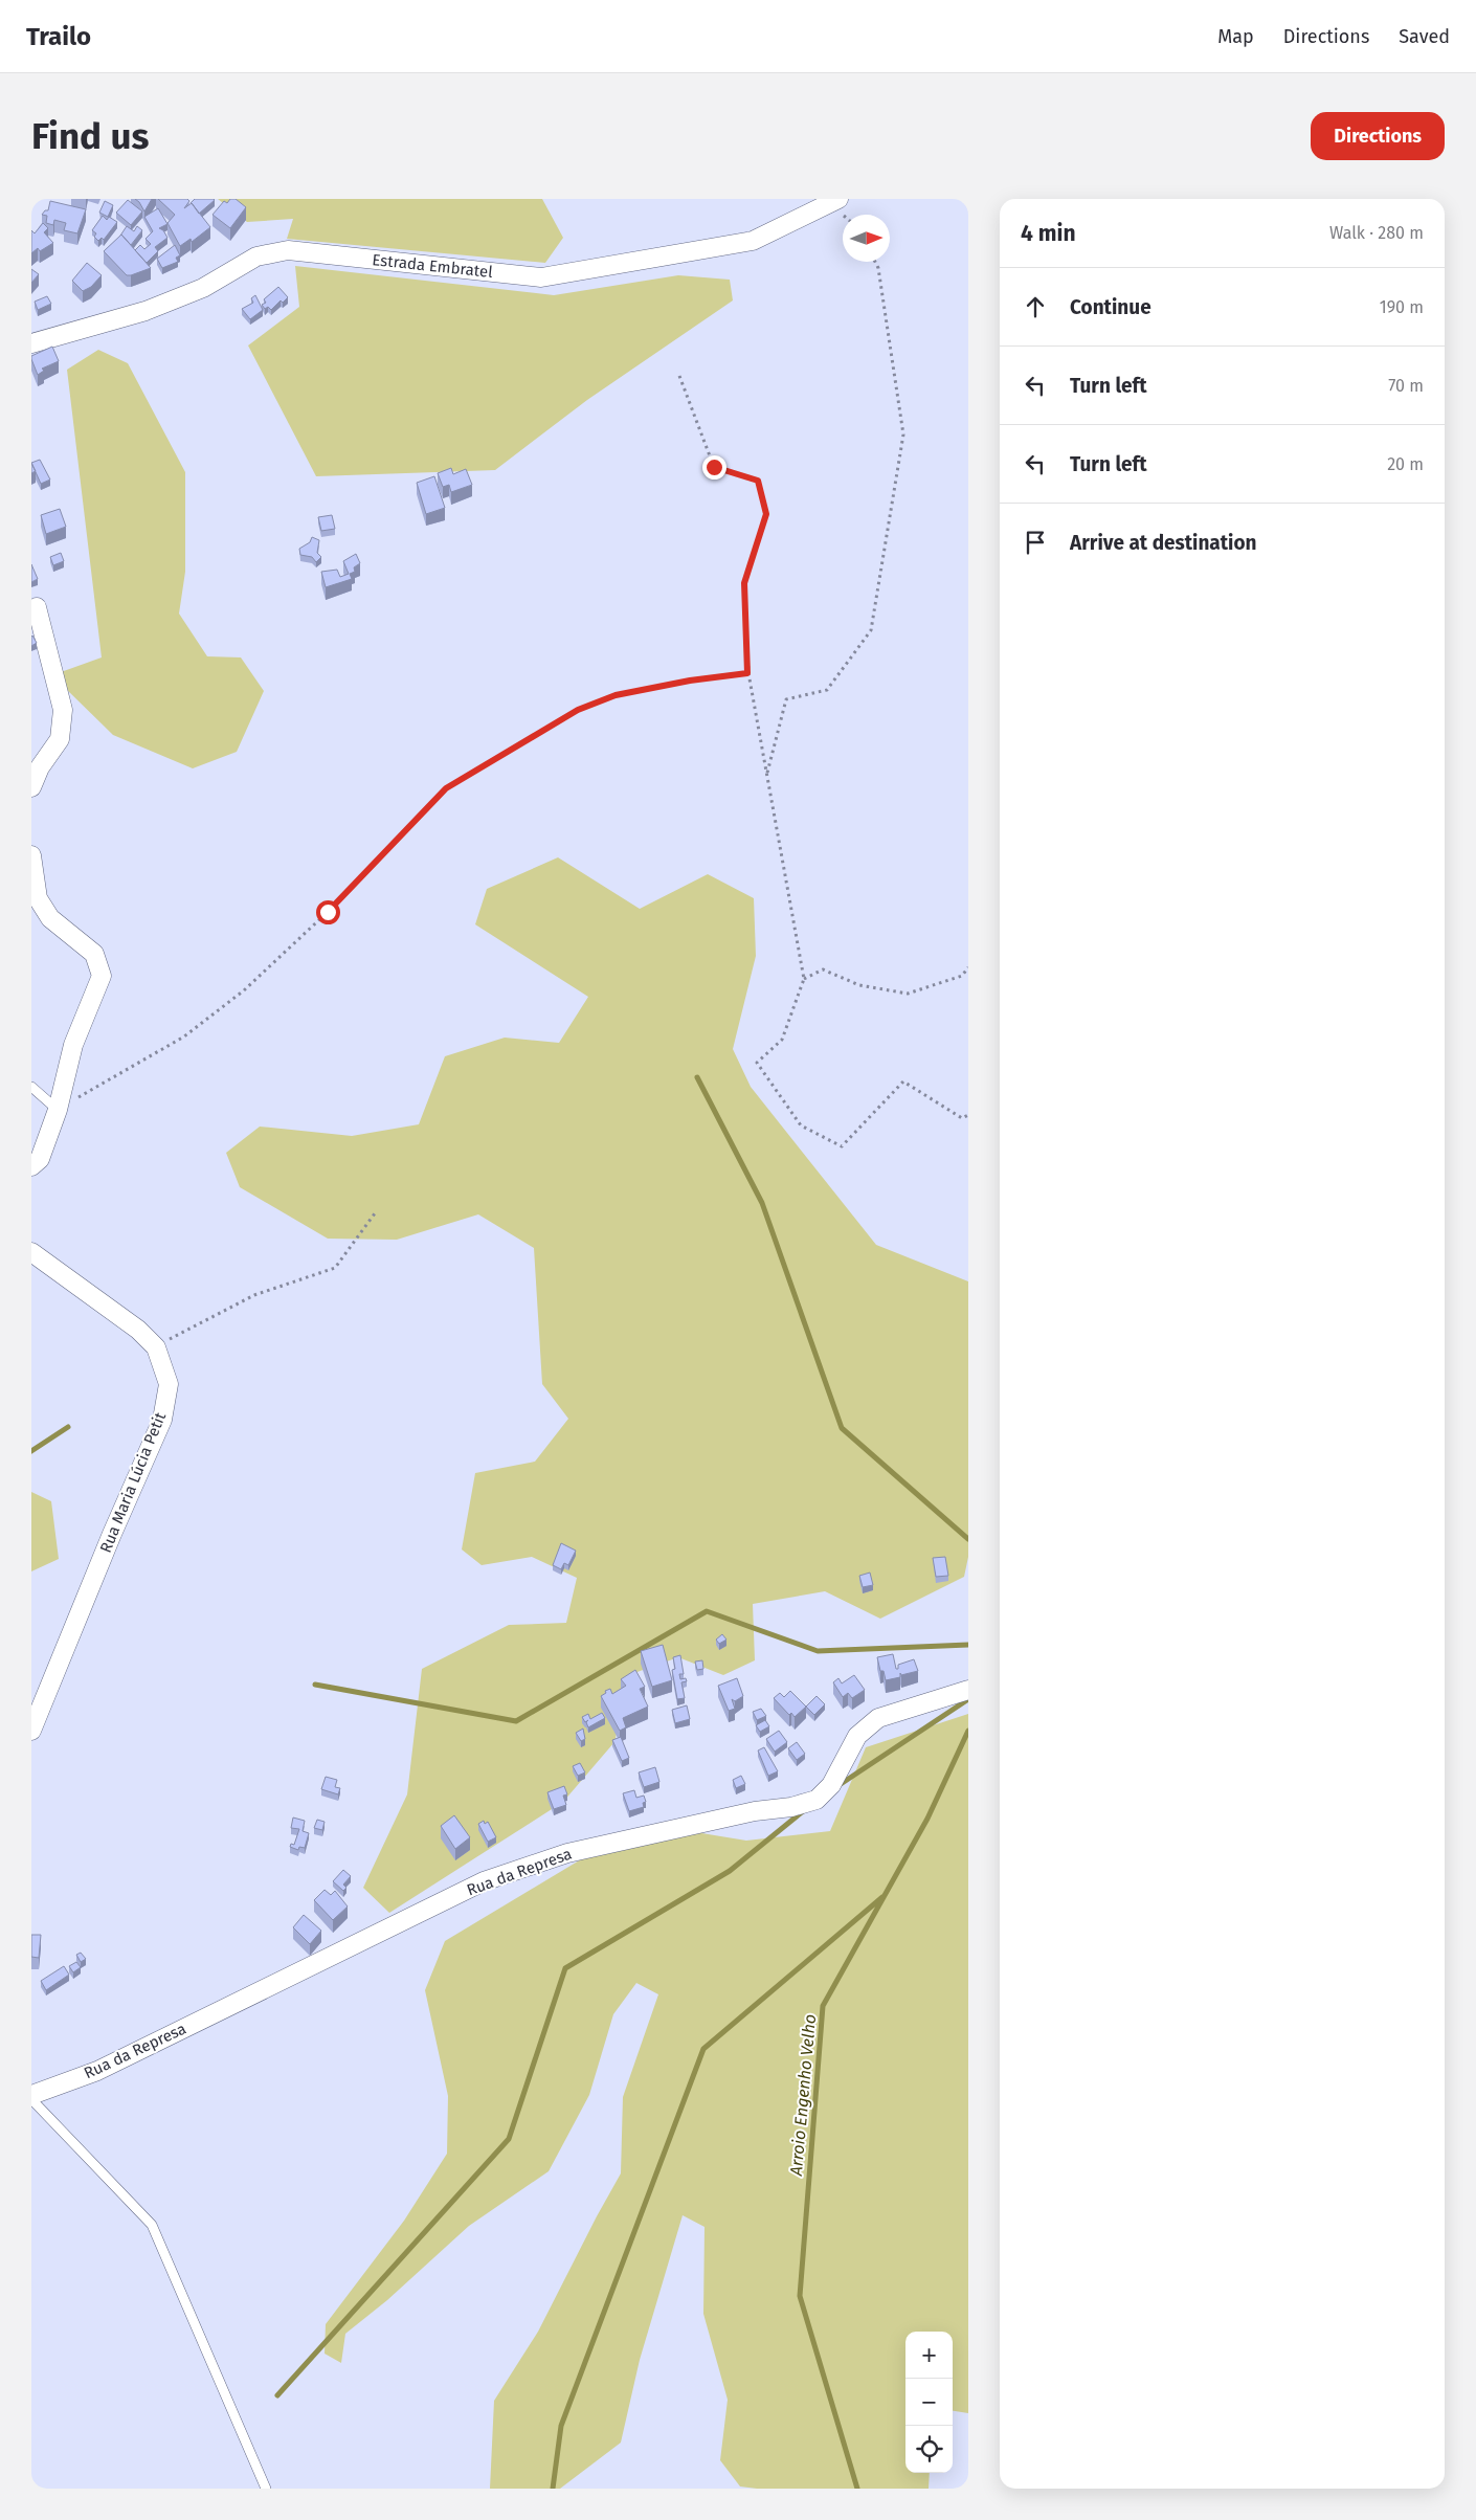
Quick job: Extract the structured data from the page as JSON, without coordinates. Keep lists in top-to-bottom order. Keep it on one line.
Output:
{"streets":{"street":["Estrada Embratel","Rua Maria Lúcia Petit","Rua da Represa"]},"water":["Arroio Engenho Velho"],"north":"right","page":{"header":"Trailo","nav":["Map","Directions","Saved"],"buttons":"Directions","title":"Find us","heading":["4 min","Walk · 280 m"],"list":[["Continue","190 m"],["Turn left","70 m"],["Turn left","20 m"],"Arrive at destination"],"map_buttons":["+","−"]}}
